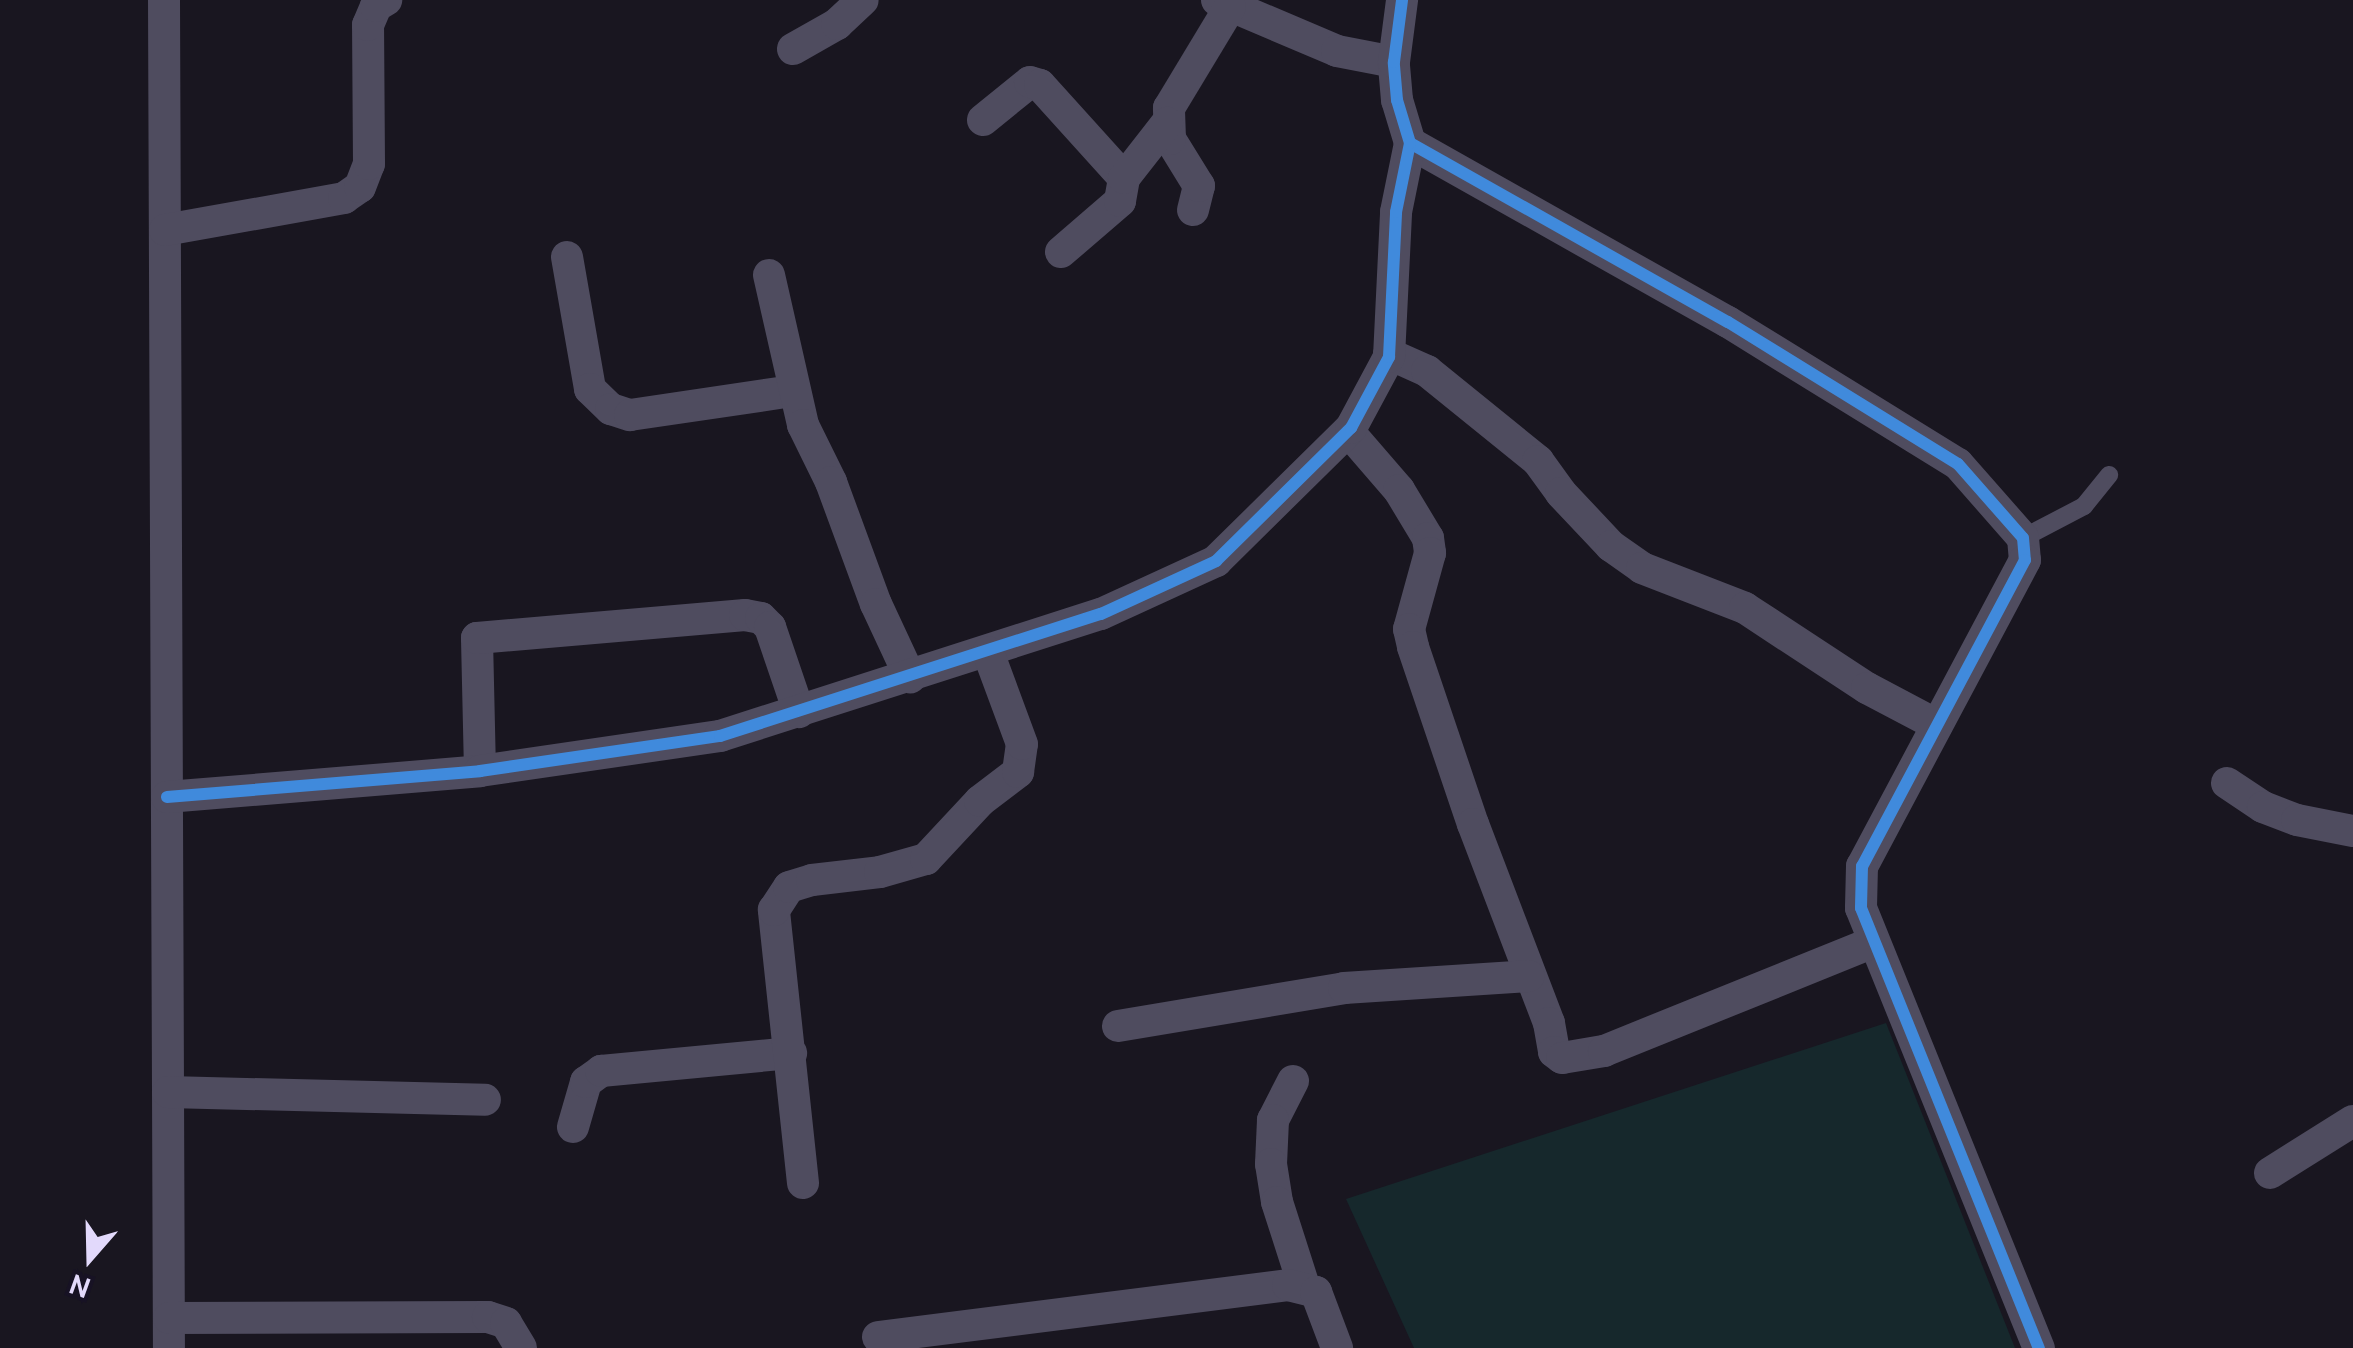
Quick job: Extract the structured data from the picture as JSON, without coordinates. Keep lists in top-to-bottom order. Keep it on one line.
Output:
{"north":"bottom"}
